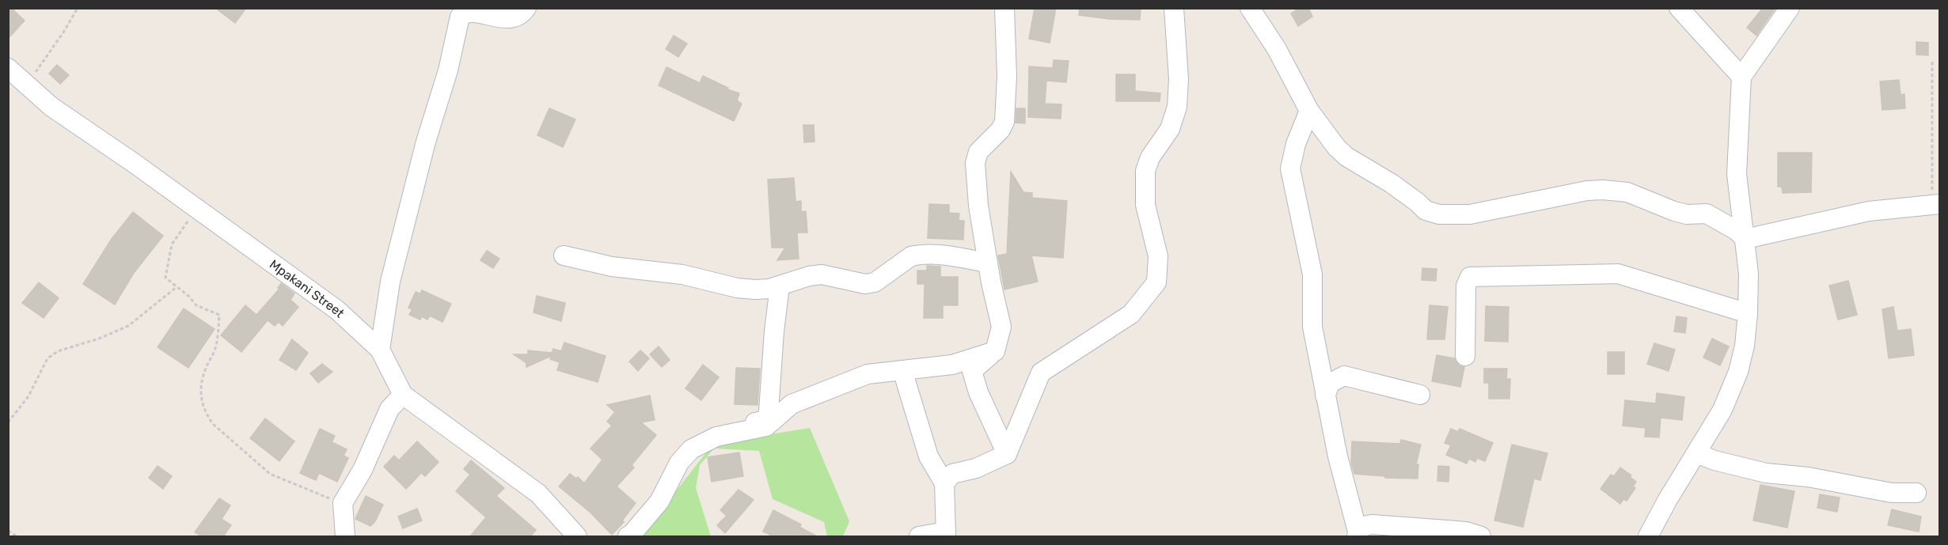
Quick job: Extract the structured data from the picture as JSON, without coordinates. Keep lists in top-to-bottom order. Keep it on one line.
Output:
{"streets":{"street":["Mpakani Street"]}}
